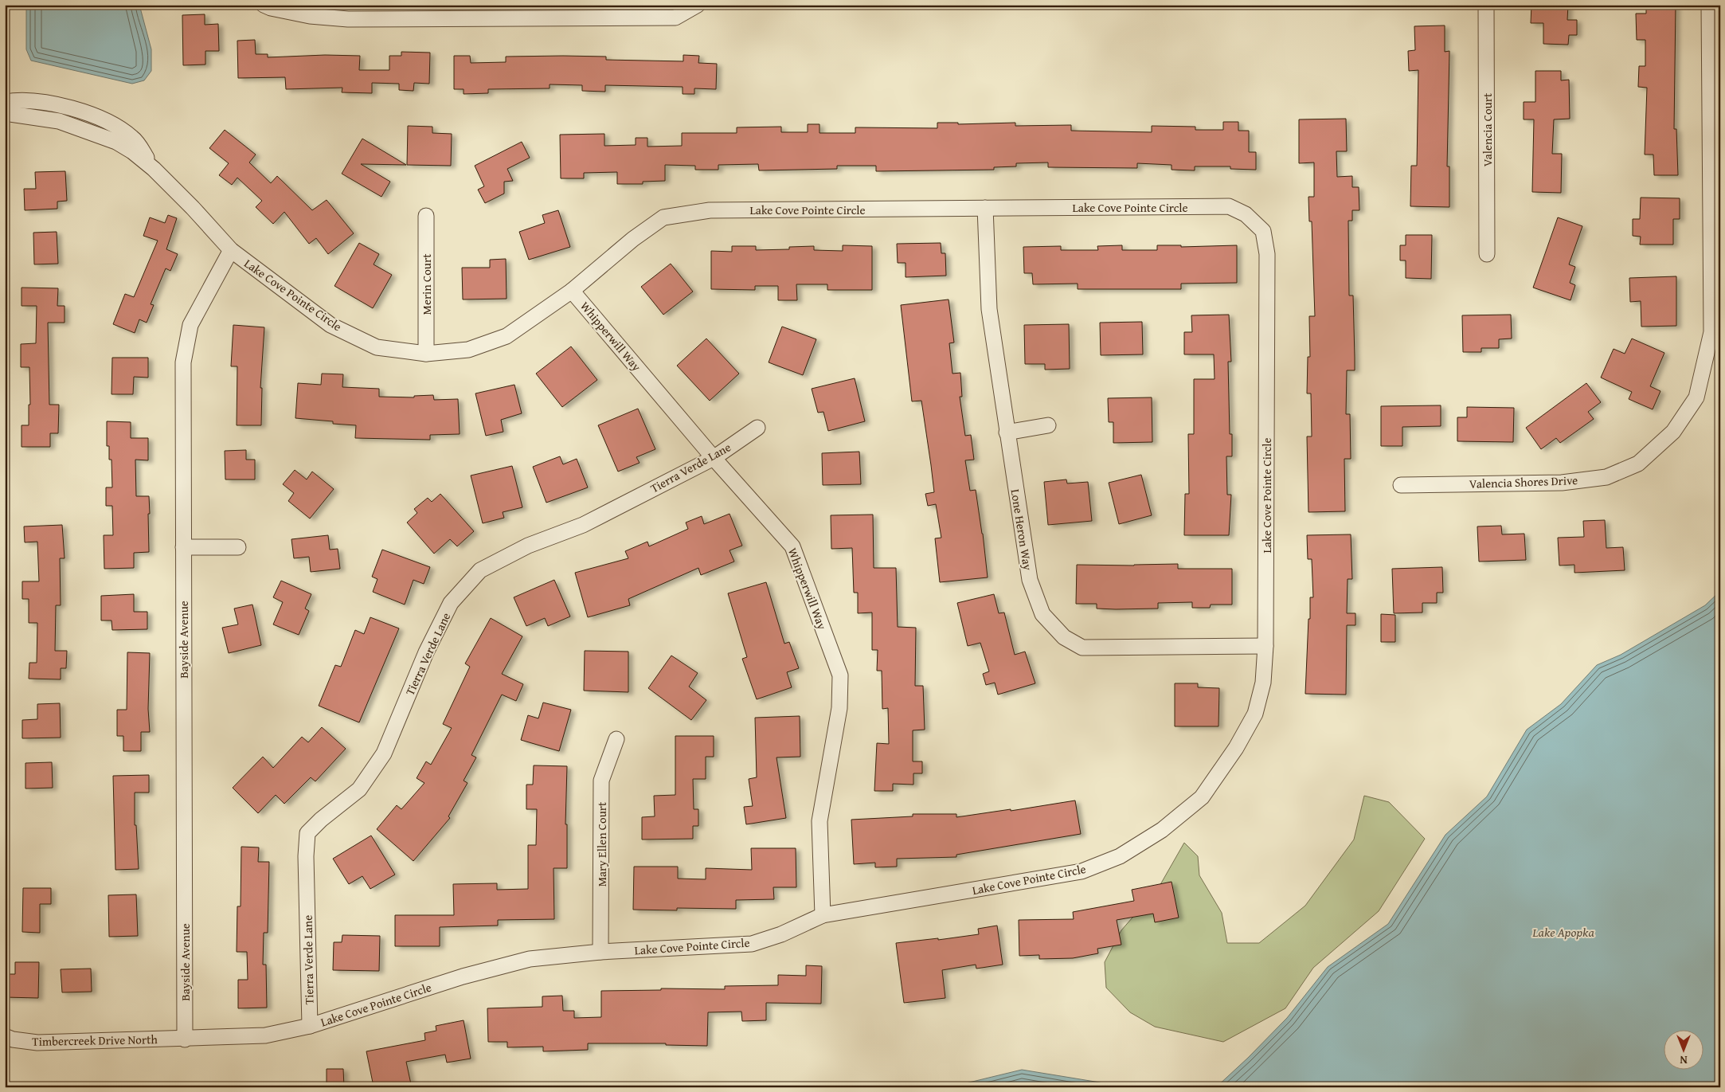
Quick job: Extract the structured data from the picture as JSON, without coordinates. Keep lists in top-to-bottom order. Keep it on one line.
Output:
{"streets":{"street":["Valencia Court","Lake Cove Pointe Circle","Merin Court","Whipperwill Way","Tierra Verde Lane","Valencia Shores Drive","Lone Heron Way","Bayside Avenue","Mary Ellen Court","Timbercreek Drive North"]},"crossings":[["Lake Cove Pointe Circle","Merin Court"],["Lake Cove Pointe Circle","Whipperwill Way"],["Lake Cove Pointe Circle","Tierra Verde Lane"],["Lake Cove Pointe Circle","Lone Heron Way"],["Lake Cove Pointe Circle","Bayside Avenue"],["Lake Cove Pointe Circle","Mary Ellen Court"],["Lake Cove Pointe Circle","Timbercreek Drive North"],["Whipperwill Way","Tierra Verde Lane"],["Bayside Avenue","Timbercreek Drive North"]],"water":["Lake Apopka"],"north":"bottom"}
